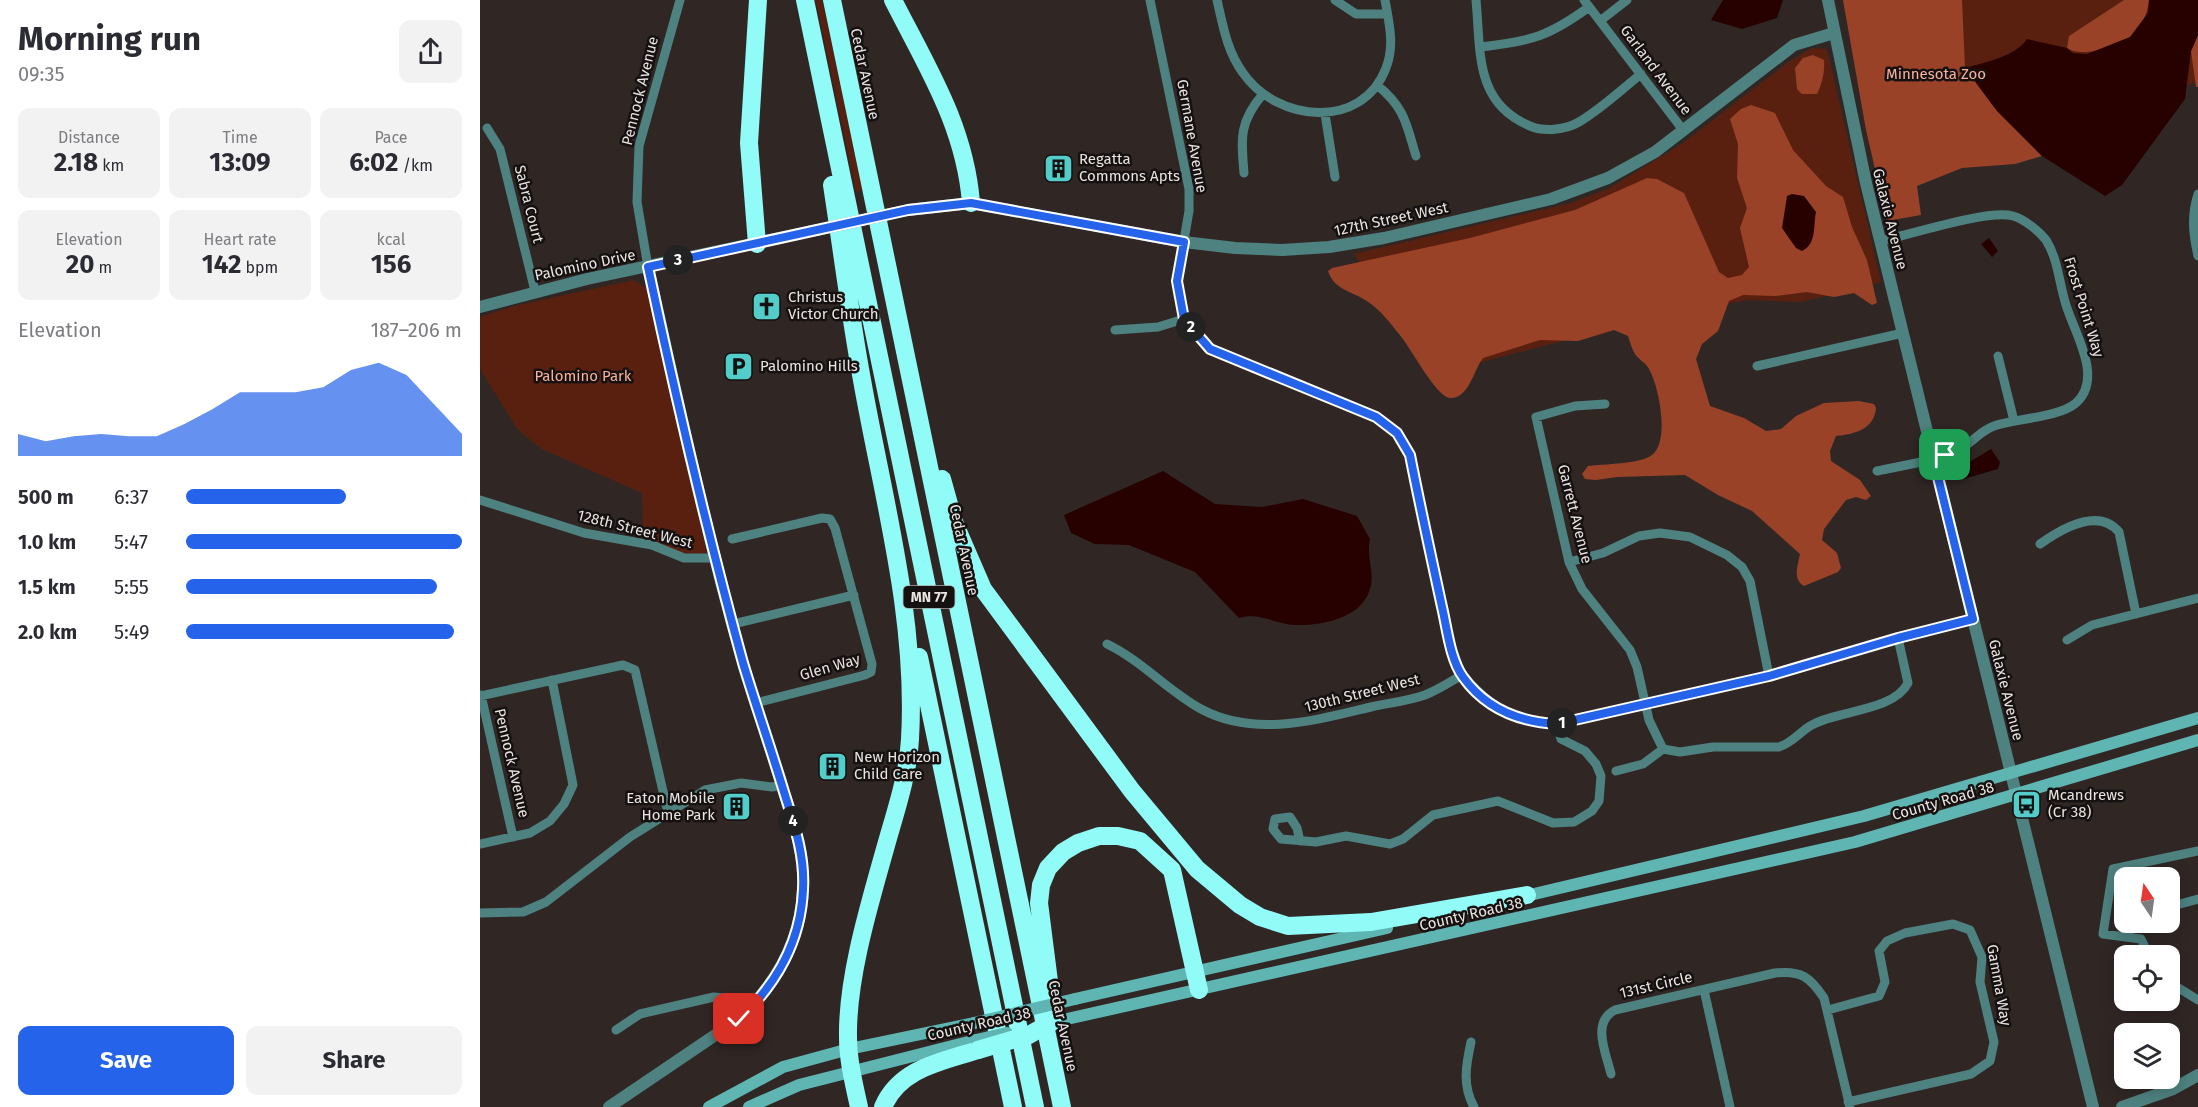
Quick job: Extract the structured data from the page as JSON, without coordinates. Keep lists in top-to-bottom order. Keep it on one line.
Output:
{"streets":{"highway":["Cedar Avenue","MN 77"],"main road":["County Road 38"],"street":["Garland Avenue","Pennock Avenue","Germane Avenue","Sabra Court","127th Street West","Galaxie Avenue","Palomino Drive","Frost Point Way","Garrett Avenue","128th Street West","Glen Way","130th Street West","131st Circle","Gamma Way"]},"crossings":[["Garland Avenue","127th Street West"],["Pennock Avenue","Palomino Drive"],["Pennock Avenue","128th Street West"],["Pennock Avenue","Glen Way"],["Germane Avenue","127th Street West"],["Sabra Court","Palomino Drive"],["127th Street West","Galaxie Avenue"],["127th Street West","Palomino Drive"],["Galaxie Avenue","Frost Point Way"],["Galaxie Avenue","County Road 38"]],"parks":["Minnesota Zoo","Palomino Park"],"places":{"building":["Regatta Commons Apts","New Horizon Child Care","Eaton Mobile Home Park"],"church":["Christus Victor Church"],"parking":["Palomino Hills"],"bus stop":["Mcandrews (Cr 38)"]},"north":"top","page":{"heading":["Morning run","09:35"],"stats":[["Distance","2.18 km"],["Time","13:09"],["Pace","6:02 /km"],["Elevation","20 m"],["Heart rate","142 bpm"],["kcal","156"]],"pins":["3","2","1","4"],"chart":["Elevation","187–206 m"],"list":[{"name":"500 m","note":"6:37"},{"name":"1.0 km","note":"5:47"},{"name":"1.5 km","note":"5:55"},{"name":"2.0 km","note":"5:49"}],"buttons":["Save","Share"]}}
